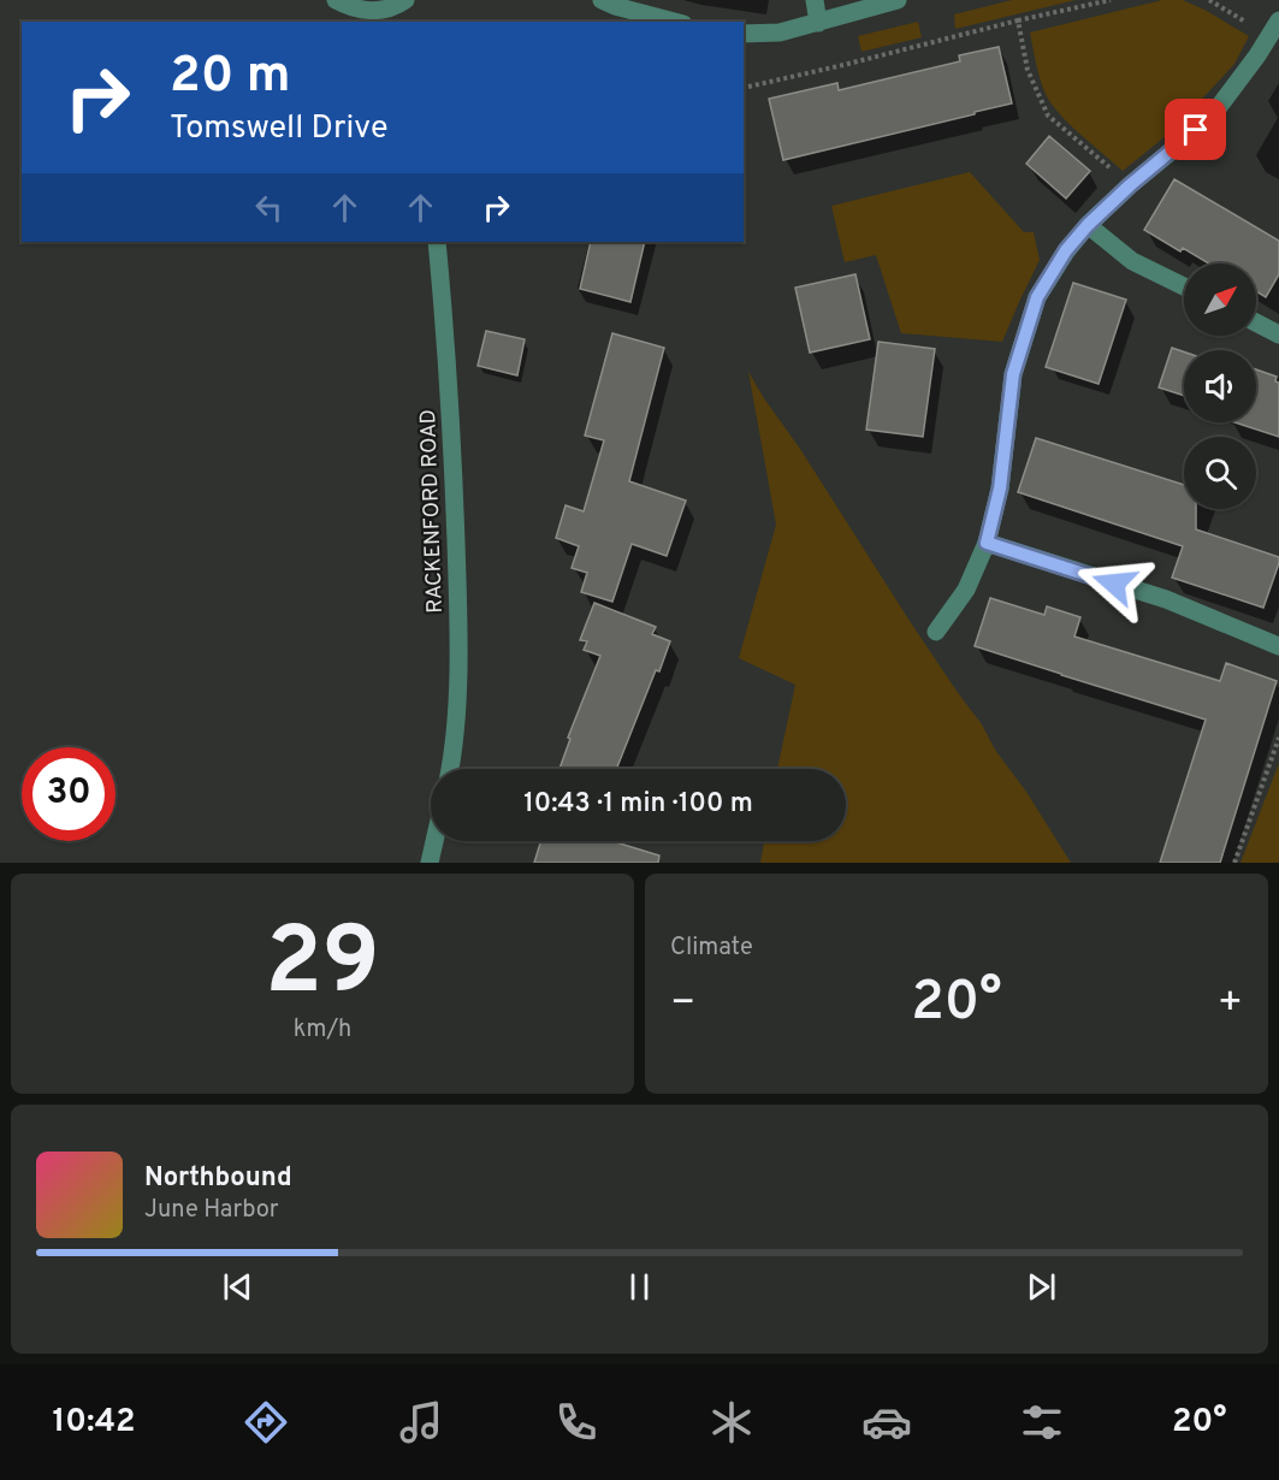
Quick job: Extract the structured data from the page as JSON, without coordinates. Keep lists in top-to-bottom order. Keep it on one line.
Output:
{"streets":{"street":["RACKENFORD ROAD"]},"north":"top right","page":{"turn":["20 m","Tomswell Drive"],"limit":"30","trip":"10:43 · 1 min · 100 m","tile":[["29","km/h"],"Climate"],"heat":["−","20°","+"],"song":["Northbound","June Harbor"],"tabs":["10:42","20°"]}}
